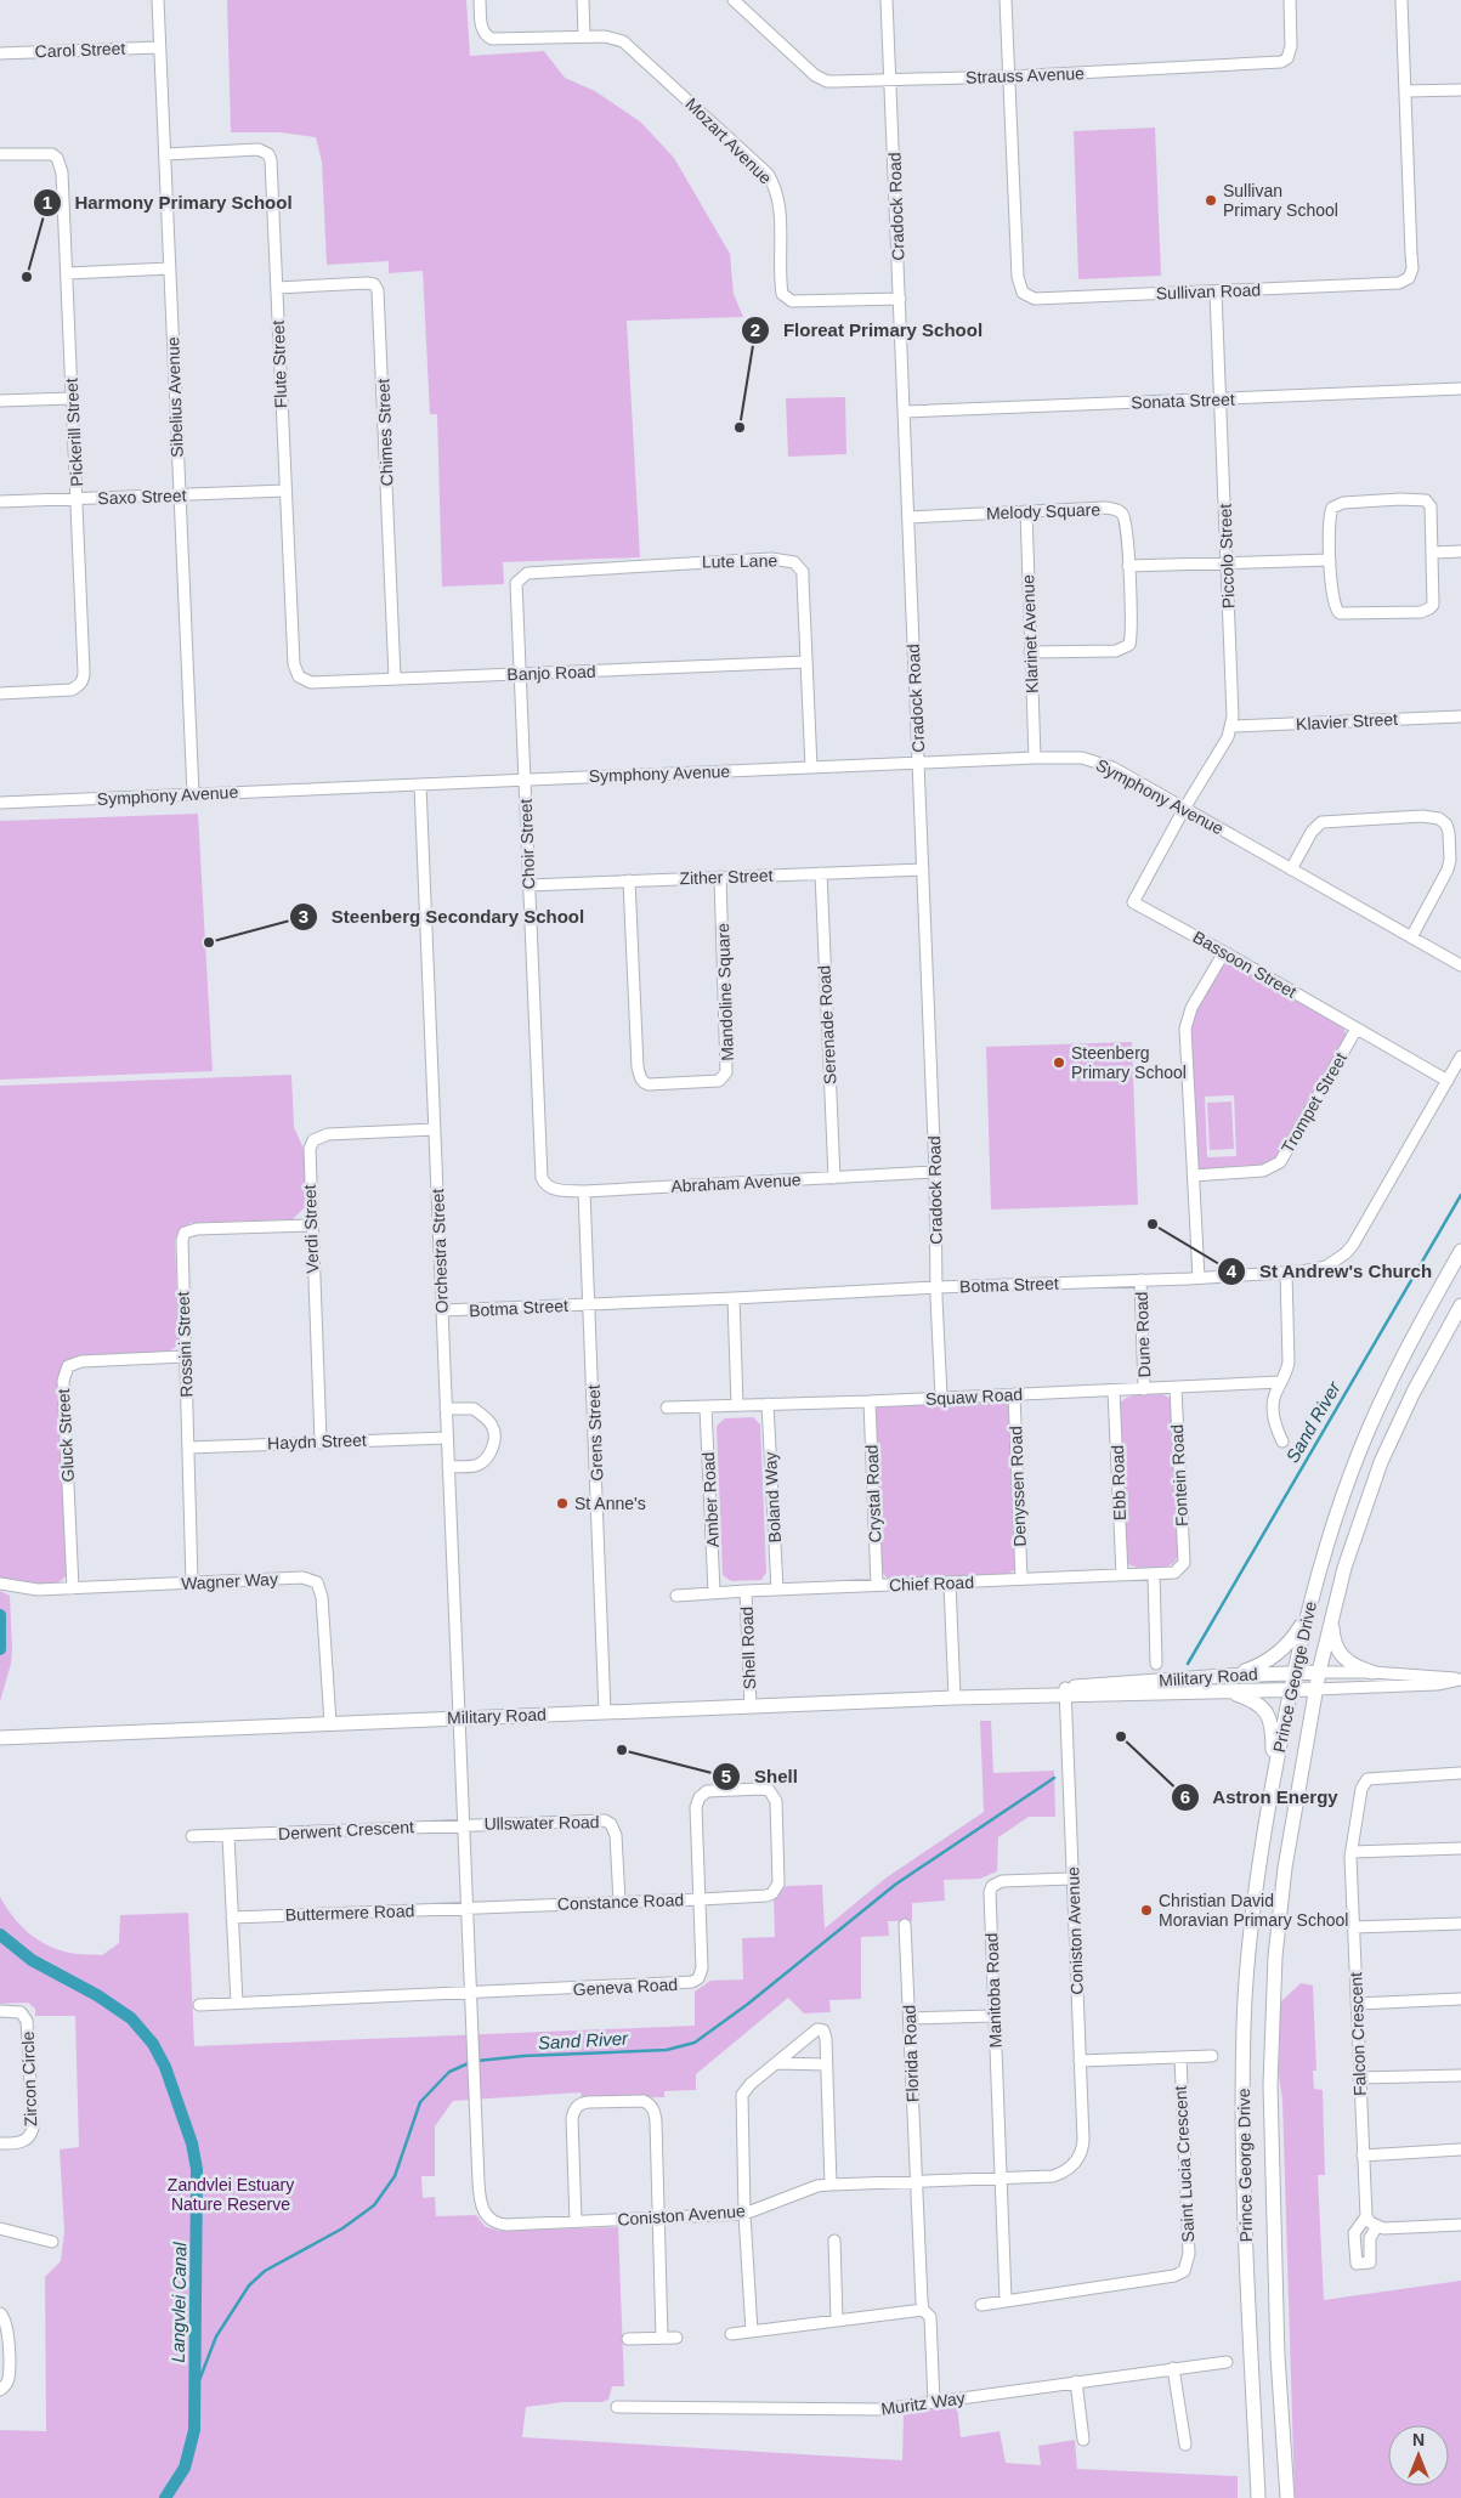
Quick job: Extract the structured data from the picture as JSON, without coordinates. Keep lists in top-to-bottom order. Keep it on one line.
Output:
{"streets":{"main road":["Military Road","Prince George Drive"],"street":["Carol Street","Strauss Avenue","Mozart Avenue","Cradock Road","Sullivan Road","Flute Street","Sibelius Avenue","Sonata Street","Pickerill Street","Chimes Street","Saxo Street","Melody Square","Piccolo Street","Lute Lane","Klarinet Avenue","Banjo Road","Klavier Street","Symphony Avenue","Choir Street","Zither Street","Bassoon Street","Mandoline Square","Serenade Road","Trompet Street","Abraham Avenue","Verdi Street","Orchestra Street","Botma Street","Dune Road","Rossini Street","Squaw Road","Grens Street","Gluck Street","Haydn Street","Fontein Road","Ebb Road","Denyssen Road","Crystal Road","Boland Way","Amber Road","Wagner Way","Chief Road","Shell Road","Ullswater Road","Derwent Crescent","Constance Road","Buttermere Road","Coniston Avenue","Geneva Road","Manitoba Road","Falcon Crescent","Florida Road","Zircon Circle","Saint Lucia Crescent","Muritz Way"]},"crossings":[["Carol Street","Sibelius Avenue"],["Strauss Avenue","Cradock Road"],["Strauss Avenue","Sullivan Road"],["Mozart Avenue","Cradock Road"],["Cradock Road","Sonata Street"],["Cradock Road","Melody Square"],["Cradock Road","Symphony Avenue"],["Cradock Road","Zither Street"],["Cradock Road","Abraham Avenue"],["Cradock Road","Botma Street"],["Cradock Road","Squaw Road"],["Sullivan Road","Piccolo Street"],["Flute Street","Sibelius Avenue"],["Flute Street","Chimes Street"],["Flute Street","Saxo Street"],["Flute Street","Banjo Road"],["Sibelius Avenue","Saxo Street"],["Sibelius Avenue","Symphony Avenue"],["Sonata Street","Piccolo Street"],["Pickerill Street","Saxo Street"],["Chimes Street","Banjo Road"],["Melody Square","Klarinet Avenue"],["Piccolo Street","Klavier Street"],["Piccolo Street","Symphony Avenue"],["Piccolo Street","Bassoon Street"],["Lute Lane","Banjo Road"],["Lute Lane","Symphony Avenue"],["Lute Lane","Choir Street"],["Klarinet Avenue","Symphony Avenue"],["Banjo Road","Choir Street"],["Symphony Avenue","Choir Street"],["Symphony Avenue","Bassoon Street"],["Symphony Avenue","Orchestra Street"],["Choir Street","Zither Street"],["Choir Street","Abraham Avenue"],["Zither Street","Mandoline Square"],["Zither Street","Serenade Road"],["Bassoon Street","Trompet Street"],["Bassoon Street","Botma Street"],["Serenade Road","Abraham Avenue"],["Abraham Avenue","Grens Street"],["Verdi Street","Orchestra Street"],["Verdi Street","Rossini Street"],["Verdi Street","Haydn Street"],["Orchestra Street","Botma Street"],["Orchestra Street","Haydn Street"],["Orchestra Street","Military Road"],["Orchestra Street","Coniston Avenue"],["Botma Street","Dune Road"],["Botma Street","Grens Street"],["Dune Road","Squaw Road"],["Rossini Street","Gluck Street"],["Rossini Street","Haydn Street"],["Rossini Street","Wagner Way"],["Squaw Road","Fontein Road"],["Squaw Road","Ebb Road"],["Squaw Road","Denyssen Road"],["Squaw Road","Crystal Road"],["Squaw Road","Boland Way"],["Squaw Road","Amber Road"],["Grens Street","Military Road"],["Gluck Street","Wagner Way"],["Fontein Road","Chief Road"],["Ebb Road","Chief Road"],["Denyssen Road","Chief Road"],["Crystal Road","Chief Road"],["Boland Way","Chief Road"],["Amber Road","Chief Road"],["Wagner Way","Military Road"],["Chief Road","Shell Road"],["Shell Road","Military Road"],["Military Road","Prince George Drive"],["Military Road","Coniston Avenue"],["Ullswater Road","Derwent Crescent"],["Ullswater Road","Constance Road"],["Ullswater Road","Coniston Avenue"],["Derwent Crescent","Coniston Avenue"],["Constance Road","Buttermere Road"],["Constance Road","Coniston Avenue"],["Constance Road","Geneva Road"],["Buttermere Road","Coniston Avenue"],["Coniston Avenue","Geneva Road"],["Coniston Avenue","Manitoba Road"],["Coniston Avenue","Florida Road"],["Florida Road","Muritz Way"]],"water":["Sand River","Langvlei Canal"],"parks":["Zandvlei Estuary Nature Reserve"],"places":["Sullivan Primary School","Harmony Primary School","Floreat Primary School","Steenberg Secondary School","Steenberg Primary School","St Andrew's Church","St Anne's","Astron Energy","Shell","Christian David Moravian Primary School"],"north":"top"}
